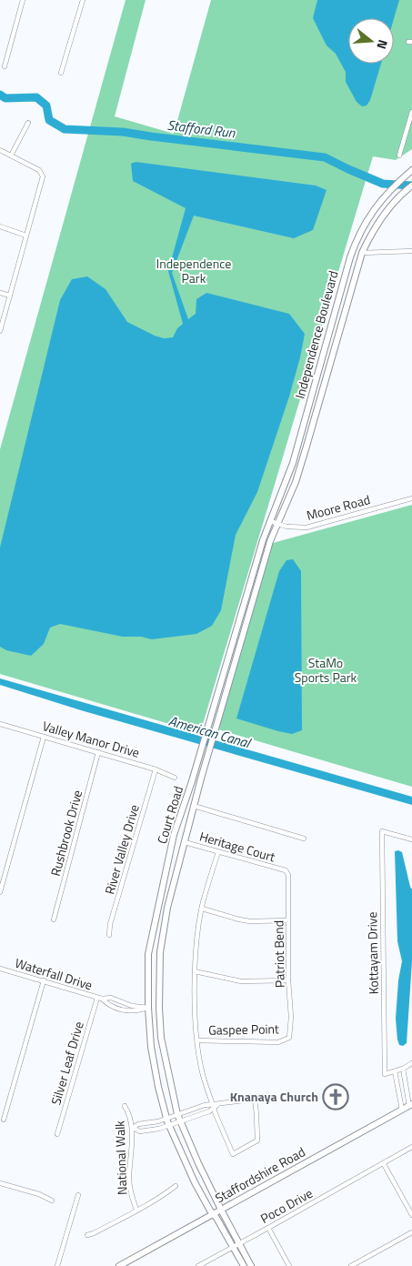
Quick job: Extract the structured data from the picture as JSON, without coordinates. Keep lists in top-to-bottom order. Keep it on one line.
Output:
{"streets":{"main road":["Independence Boulevard","Court Road","Staffordshire Road"],"street":["Moore Road","Valley Manor Drive","Rushbrook Drive","Heritage Court","River Valley Drive","Kottayam Drive","Patriot Bend","Waterfall Drive","Gaspee Point","Silver Leaf Drive","National Walk","Poco Drive"]},"crossings":[["Independence Boulevard","Moore Road"],["Independence Boulevard","Court Road"],["Moore Road","Court Road"],["Valley Manor Drive","Rushbrook Drive"],["Valley Manor Drive","River Valley Drive"],["Court Road","Heritage Court"],["Court Road","Waterfall Drive"],["Heritage Court","Patriot Bend"],["Patriot Bend","Gaspee Point"],["Waterfall Drive","Silver Leaf Drive"]],"water":["Stafford Run","American Canal"],"parks":["Independence Park","StaMo Sports Park"],"places":{"church":["Knanaya Church"]},"north":"right"}
